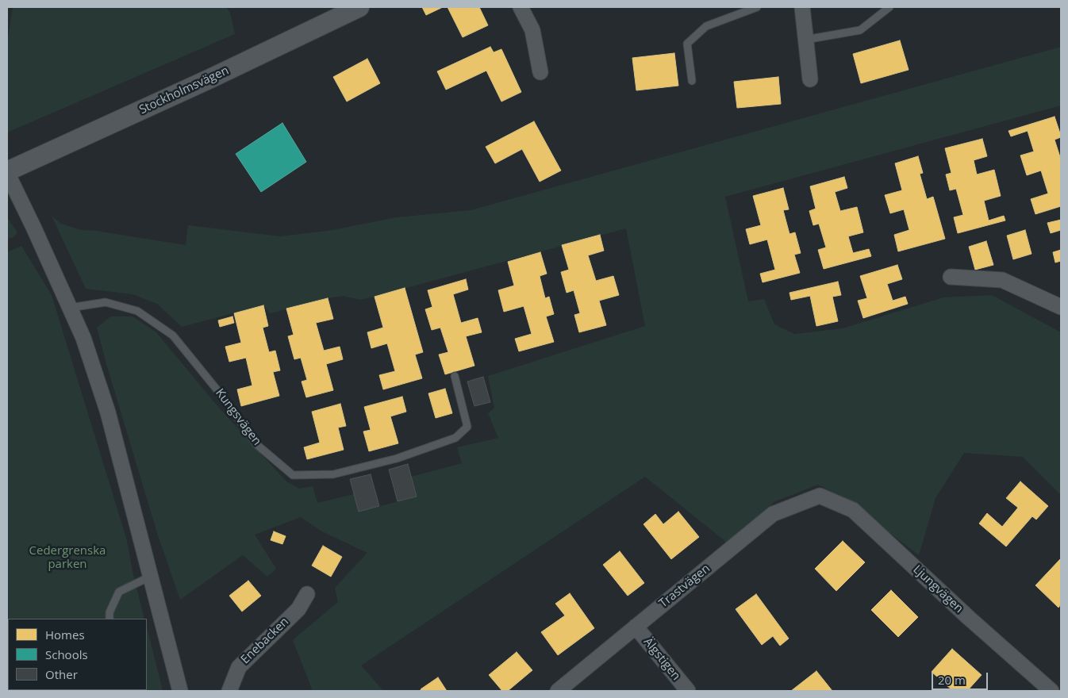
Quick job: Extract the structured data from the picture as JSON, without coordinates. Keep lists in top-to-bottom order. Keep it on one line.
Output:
{"streets":{"street":["Stockholmsvägen","Trastvägen","Ljungvägen","Enebacken","Älgstigen"],"lane":["Kungsvägen"]},"crossings":[["Trastvägen","Ljungvägen"],["Trastvägen","Älgstigen"]],"parks":["Cedergrenska parken"],"legend":["Homes","Schools","Other"],"scale_bar":"20 m"}
